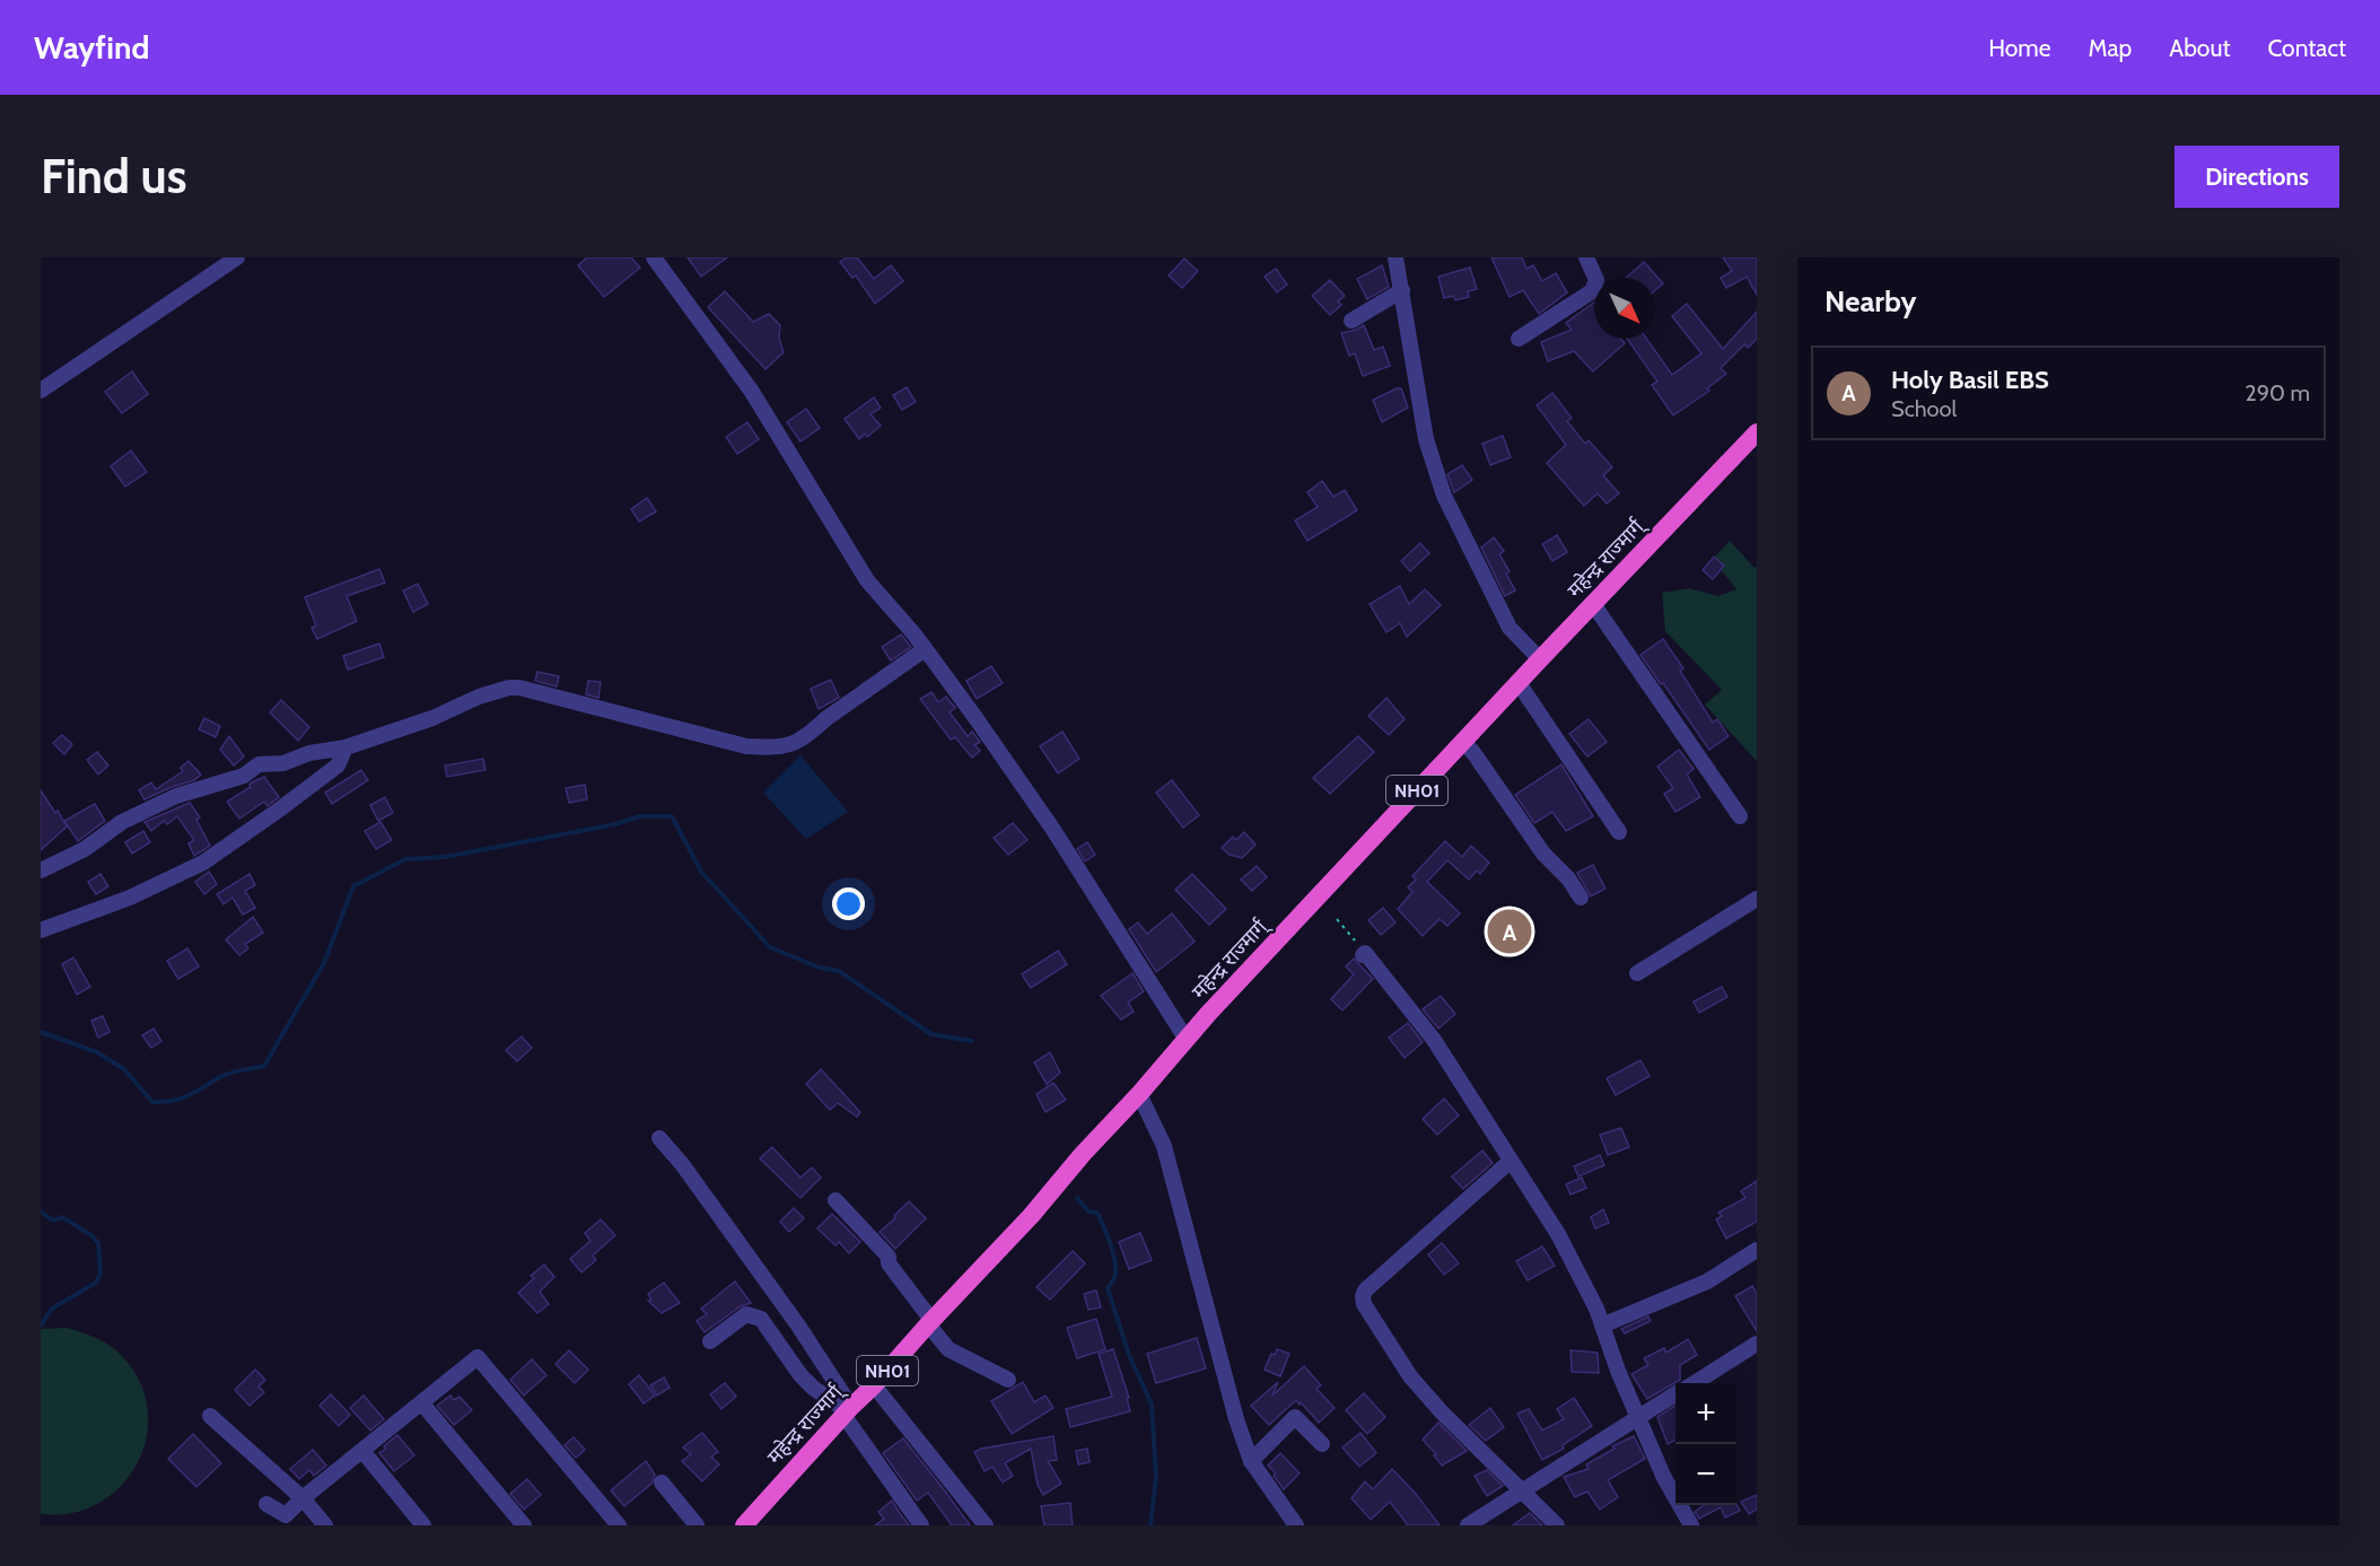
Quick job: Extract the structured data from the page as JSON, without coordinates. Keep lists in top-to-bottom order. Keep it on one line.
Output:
{"streets":{"highway":["महेन्द्र राज्मार्ग्","NH01"]},"north":"bottom right","page":{"header":"Wayfind","nav":["Home","Map","About","Contact"],"buttons":"Directions","title":"Find us","heading":"Nearby","list":[{"mark":"A","name":"Holy Basil EBS","note":"School","value":"290 m"}],"pins":"A","map_buttons":["+","−"]}}
